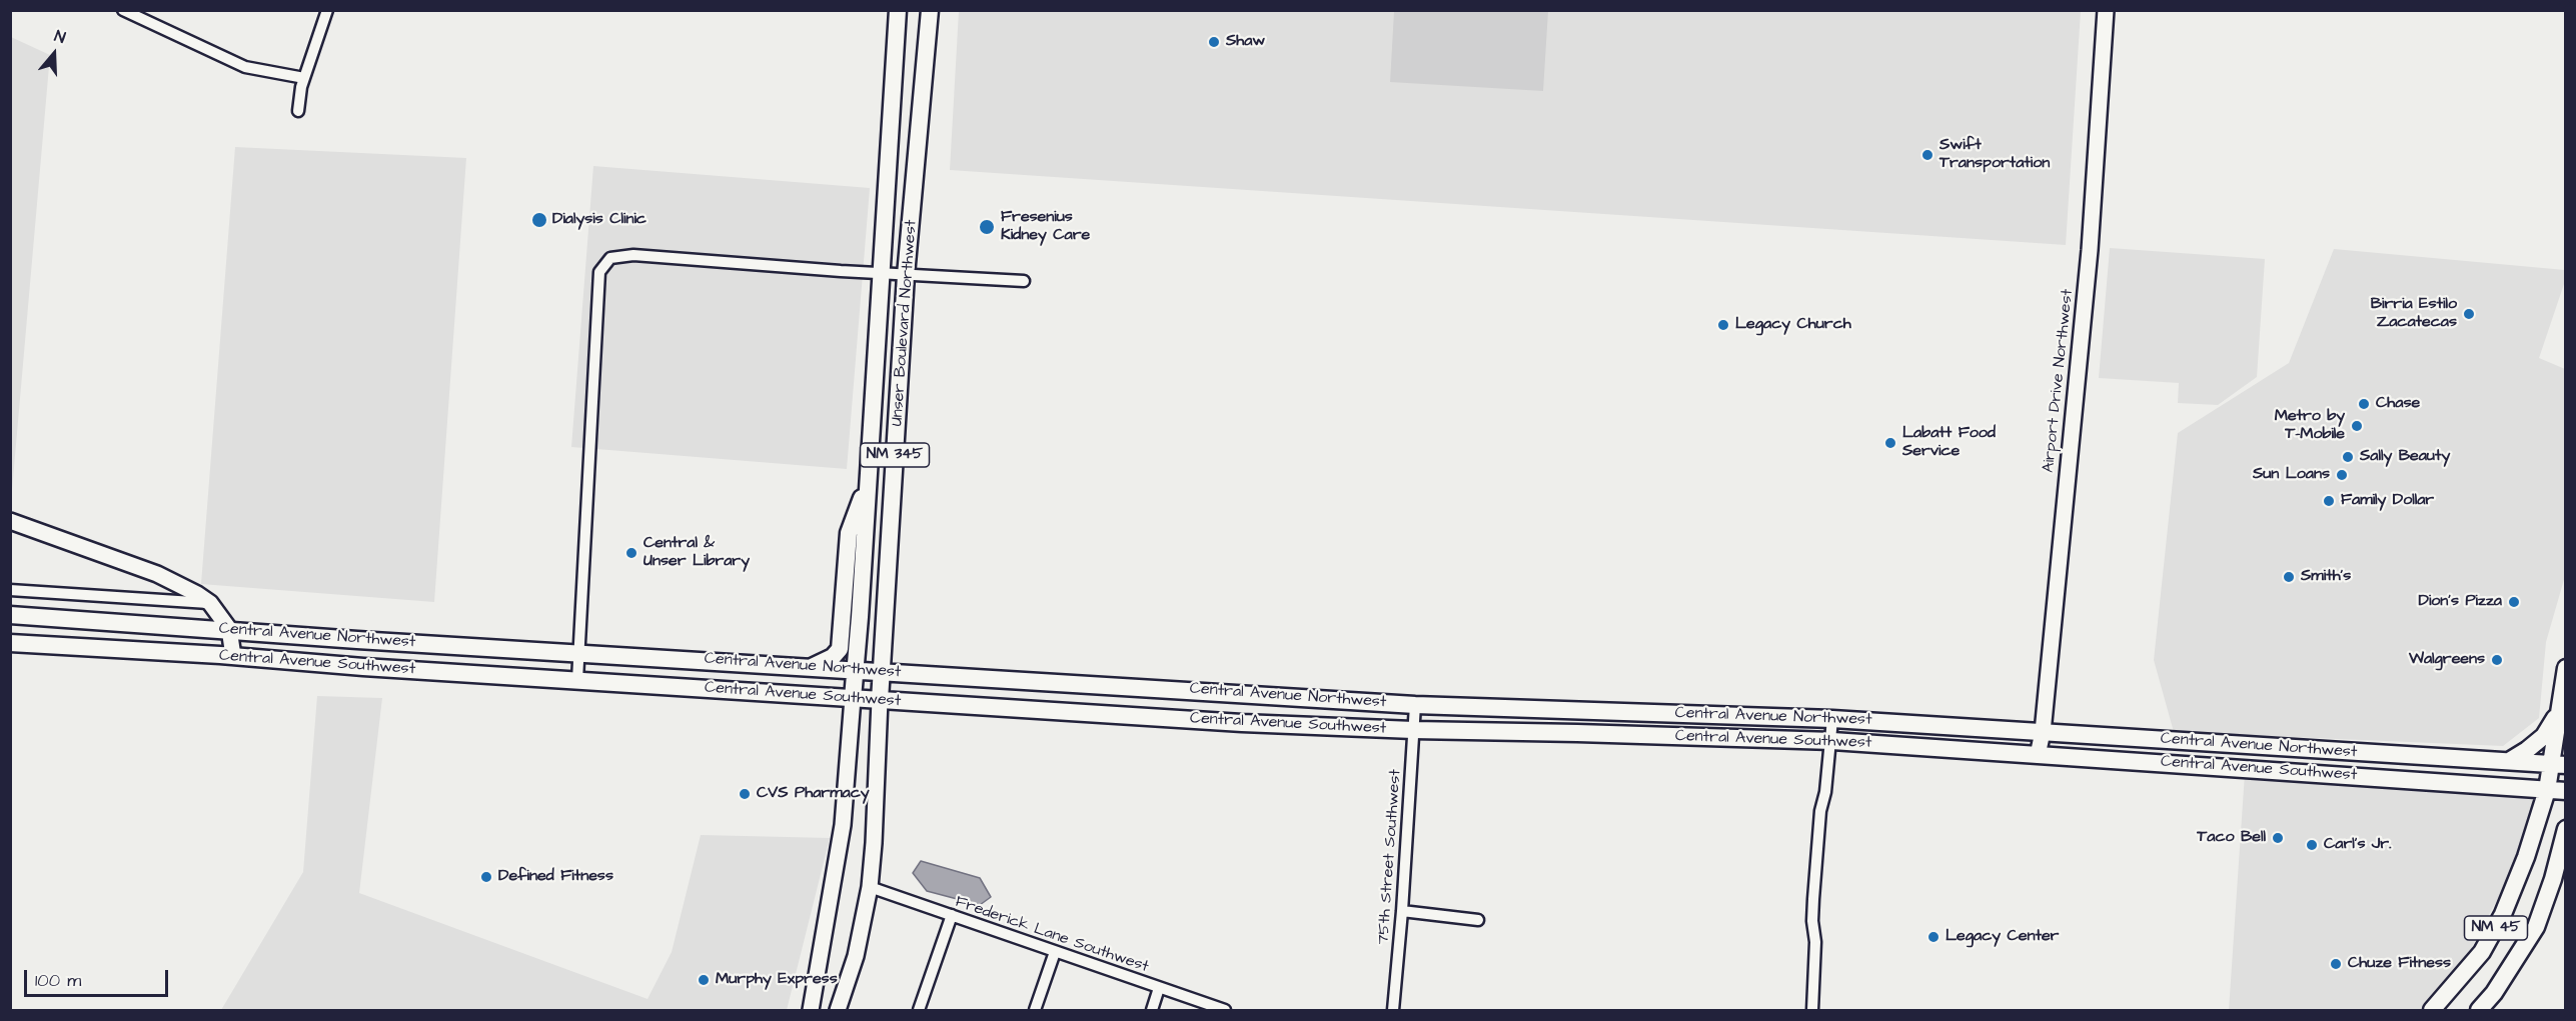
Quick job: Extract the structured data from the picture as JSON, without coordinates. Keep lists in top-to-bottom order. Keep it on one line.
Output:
{"streets":{"main road":["Unser Boulevard Northwest","NM 345","Central Avenue Northwest","Central Avenue Southwest","NM 45"],"street":["Airport Drive Northwest","75th Street Southwest","Frederick Lane Southwest"]},"crossings":[["Unser Boulevard Northwest","NM 345"],["Unser Boulevard Northwest","Central Avenue Northwest"],["Airport Drive Northwest","Central Avenue Northwest"],["Airport Drive Northwest","Central Avenue Southwest"],["NM 345","Central Avenue Northwest"],["NM 345","Central Avenue Southwest"],["Central Avenue Northwest","75th Street Southwest"],["Central Avenue Northwest","NM 45"],["Central Avenue Southwest","75th Street Southwest"],["Central Avenue Southwest","NM 45"]],"places":["Shaw","Swift Transportation","Dialysis Clinic","Fresenius Kidney Care","Birria Estilo Zacatecas","Legacy Church","Chase","Metro by T-Mobile","Labatt Food Service","Sally Beauty","Sun Loans","Family Dollar","Central & Unser Library","Smith's","Dion's Pizza","Walgreens","CVS Pharmacy","Taco Bell","Carl's Jr.","Defined Fitness","Legacy Center","Chuze Fitness","Murphy Express"],"scale_bar":"100 m","north":"top"}
